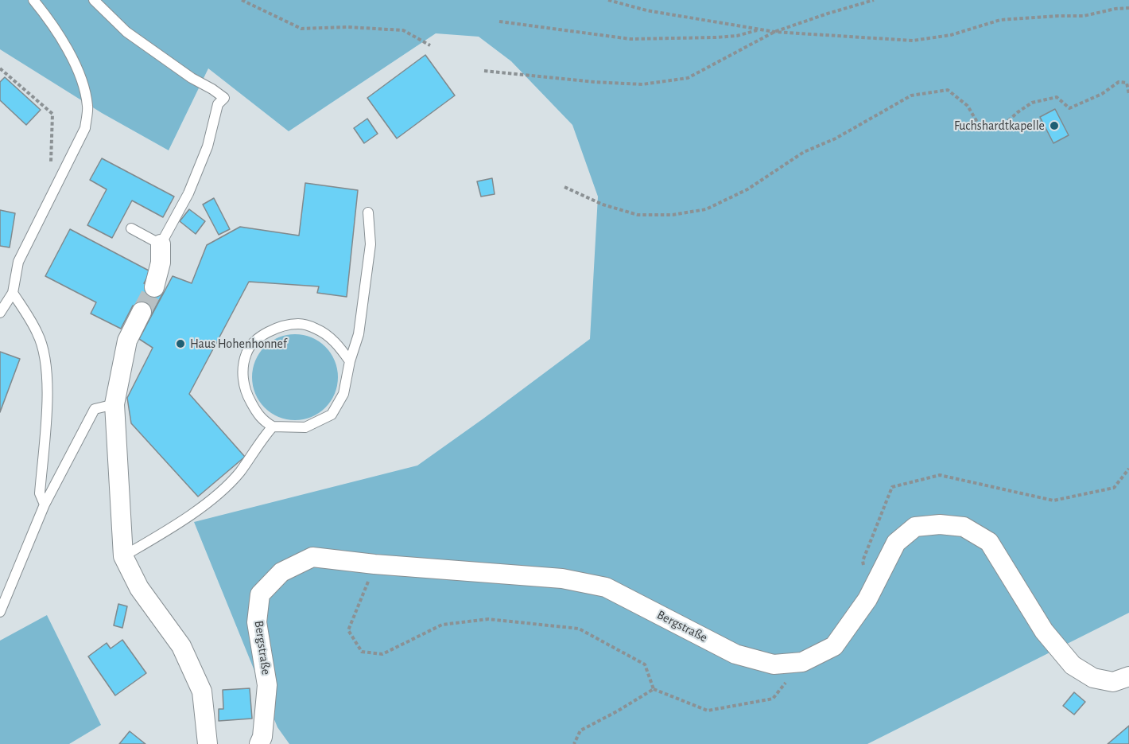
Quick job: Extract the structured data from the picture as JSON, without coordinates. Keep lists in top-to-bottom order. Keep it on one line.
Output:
{"streets":{"street":["Bergstraße"]},"places":["Fuchshardtkapelle","Haus Hohenhonnef"]}
